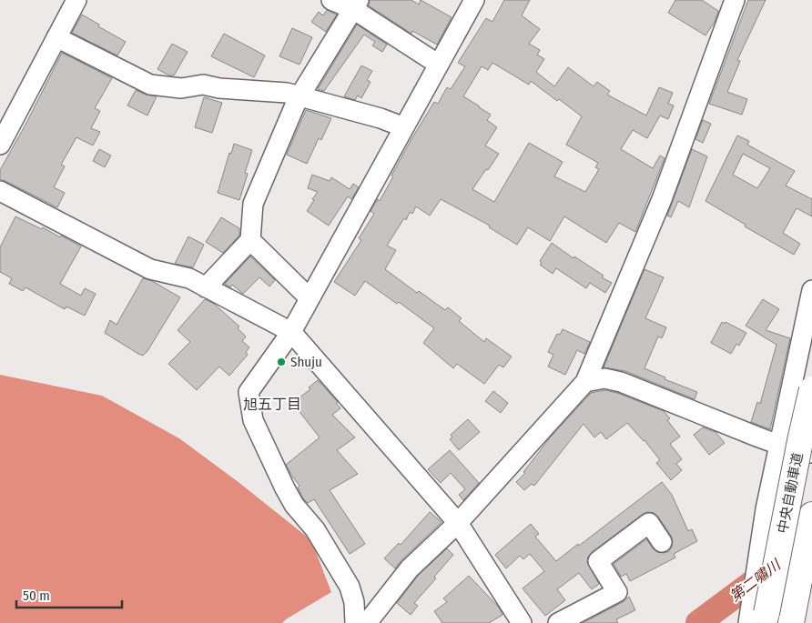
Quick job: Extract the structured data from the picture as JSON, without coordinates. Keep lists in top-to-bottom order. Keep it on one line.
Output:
{"streets":{"highway":["中央自動車道"]},"districts":["旭五丁目"],"water":["第二嘯川"],"places":["Shuju"],"scale_bar":"50 m"}
